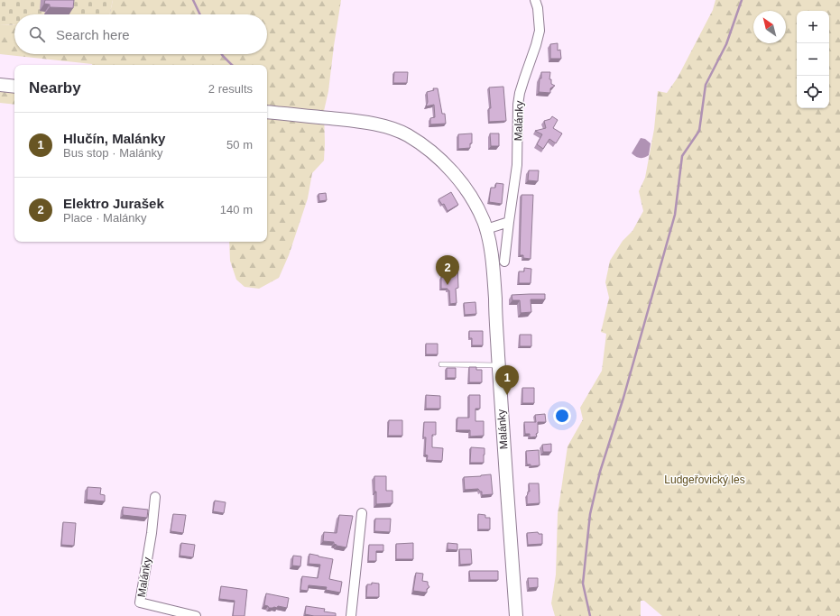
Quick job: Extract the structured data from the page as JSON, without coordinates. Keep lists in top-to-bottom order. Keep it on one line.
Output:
{"streets":{"street":["Malánky"]},"parks":["Ludgeřovický les"],"north":"top left","page":{"map_buttons":["+","−"],"search":"Search here","heading":["Nearby","2 results"],"list":[{"mark":"1","name":"Hlučín, Malánky","note":"Bus stop · Malánky","value":"50 m"},{"mark":"2","name":"Elektro Jurašek","note":"Place · Malánky","value":"140 m"}],"pins":["2","1"]}}
